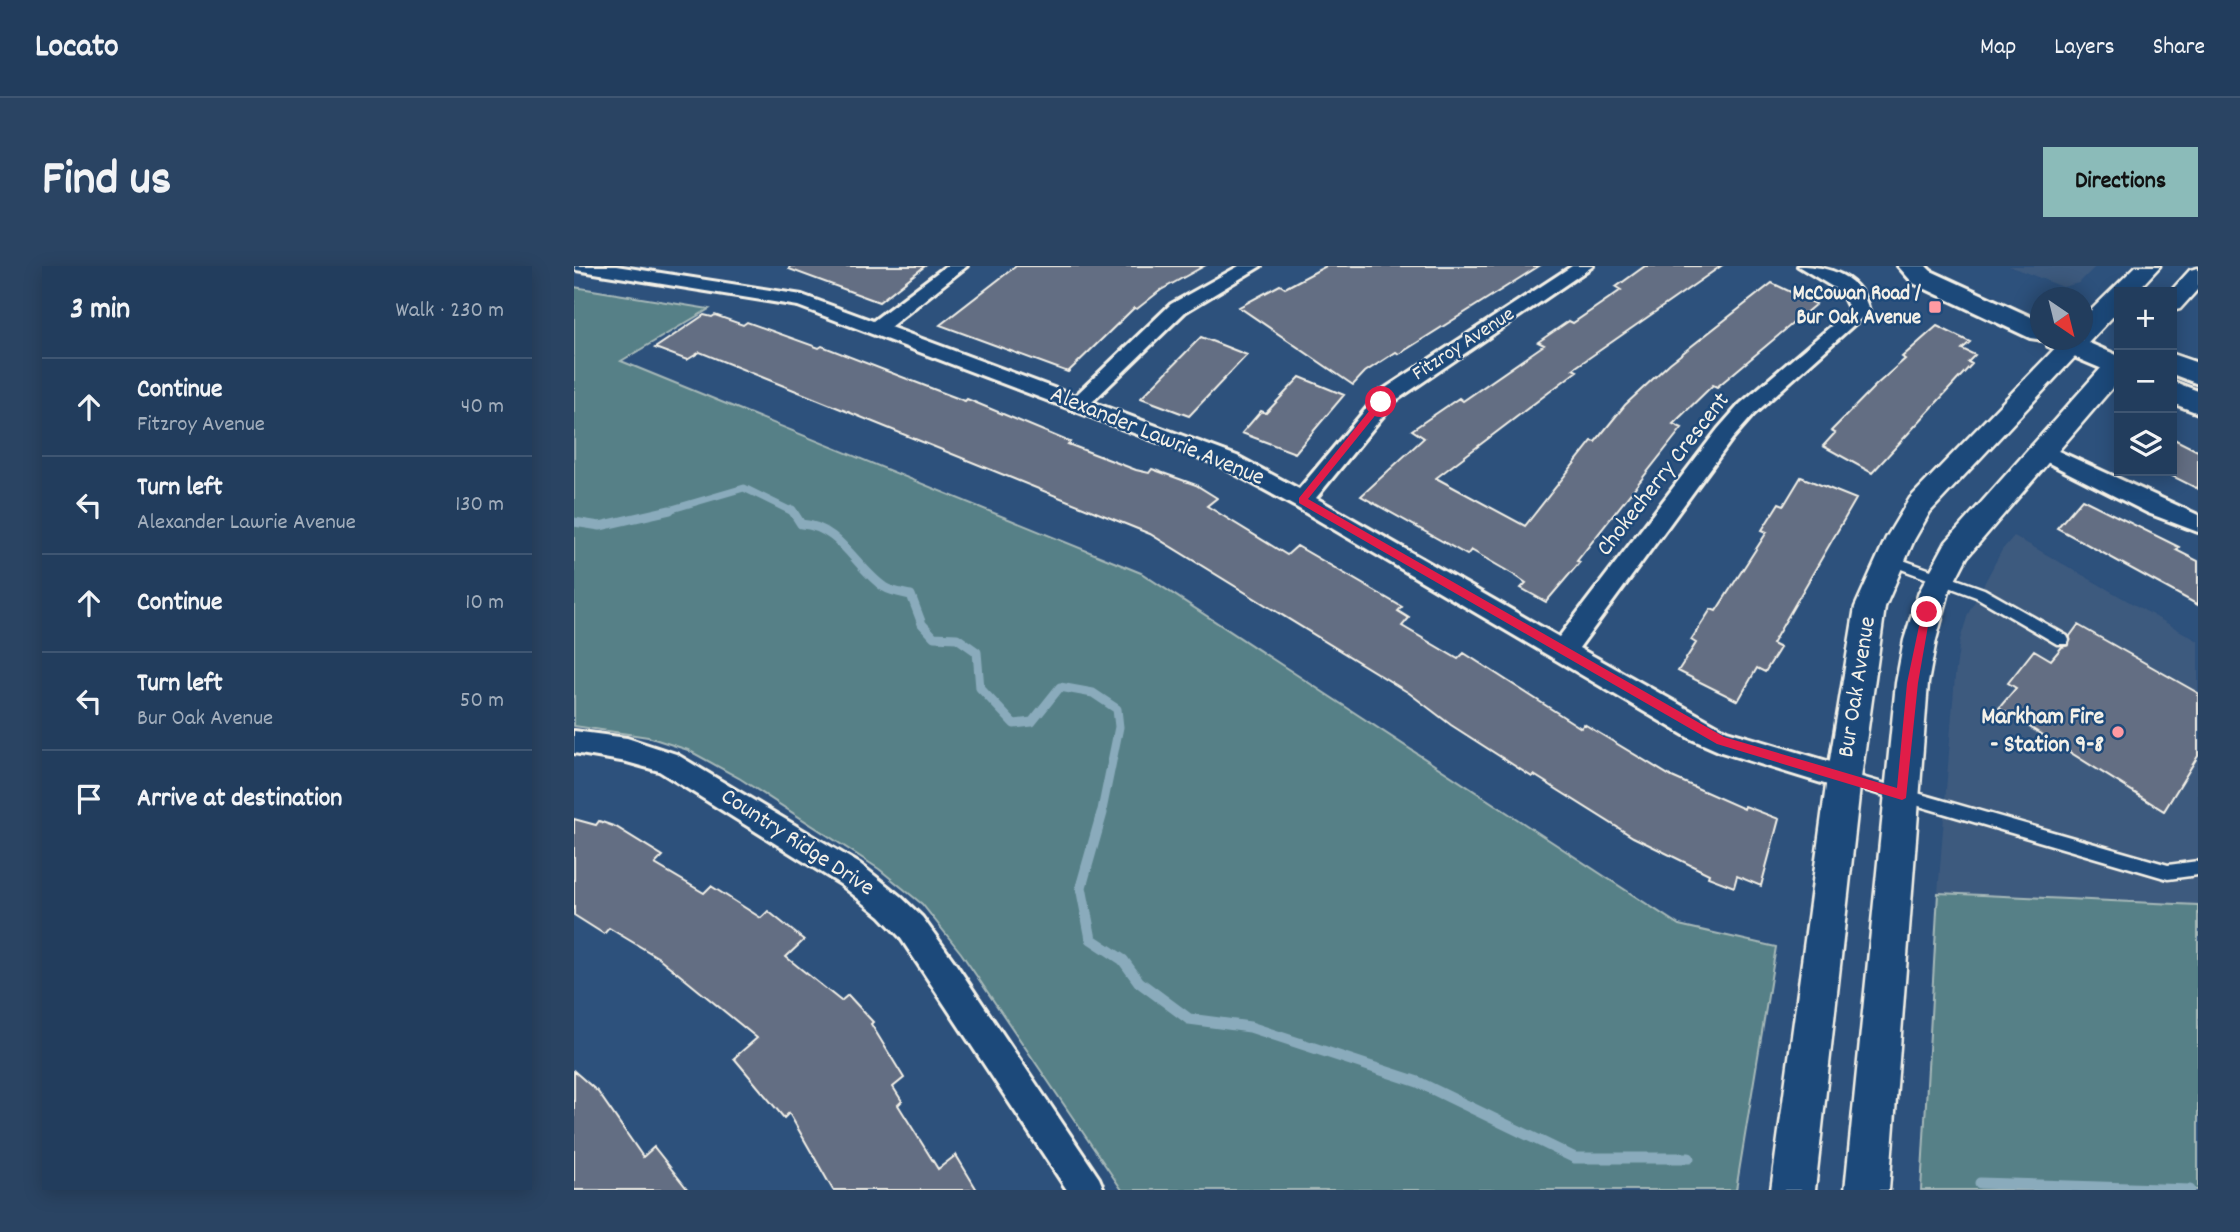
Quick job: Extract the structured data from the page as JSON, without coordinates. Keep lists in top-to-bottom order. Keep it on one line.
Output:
{"streets":{"street":["Fitzroy Avenue","Alexander Lawrie Avenue","Chokecherry Crescent","Bur Oak Avenue","Country Ridge Drive"]},"crossings":[["Fitzroy Avenue","Alexander Lawrie Avenue"],["Alexander Lawrie Avenue","Chokecherry Crescent"],["Alexander Lawrie Avenue","Bur Oak Avenue"]],"places":{"transit":["McCowan Road / Bur Oak Avenue"],"other":["Markham Fire - Station 9-8"]},"north":"bottom right","page":{"header":"Locato","nav":["Map","Layers","Share"],"title":"Find us","buttons":"Directions","heading":["3 min","Walk · 230 m"],"map_buttons":["+","−"],"list":[["Continue","Fitzroy Avenue","40 m"],["Turn left","Alexander Lawrie Avenue","130 m"],["Continue","10 m"],["Turn left","Bur Oak Avenue","50 m"],"Arrive at destination"]}}
